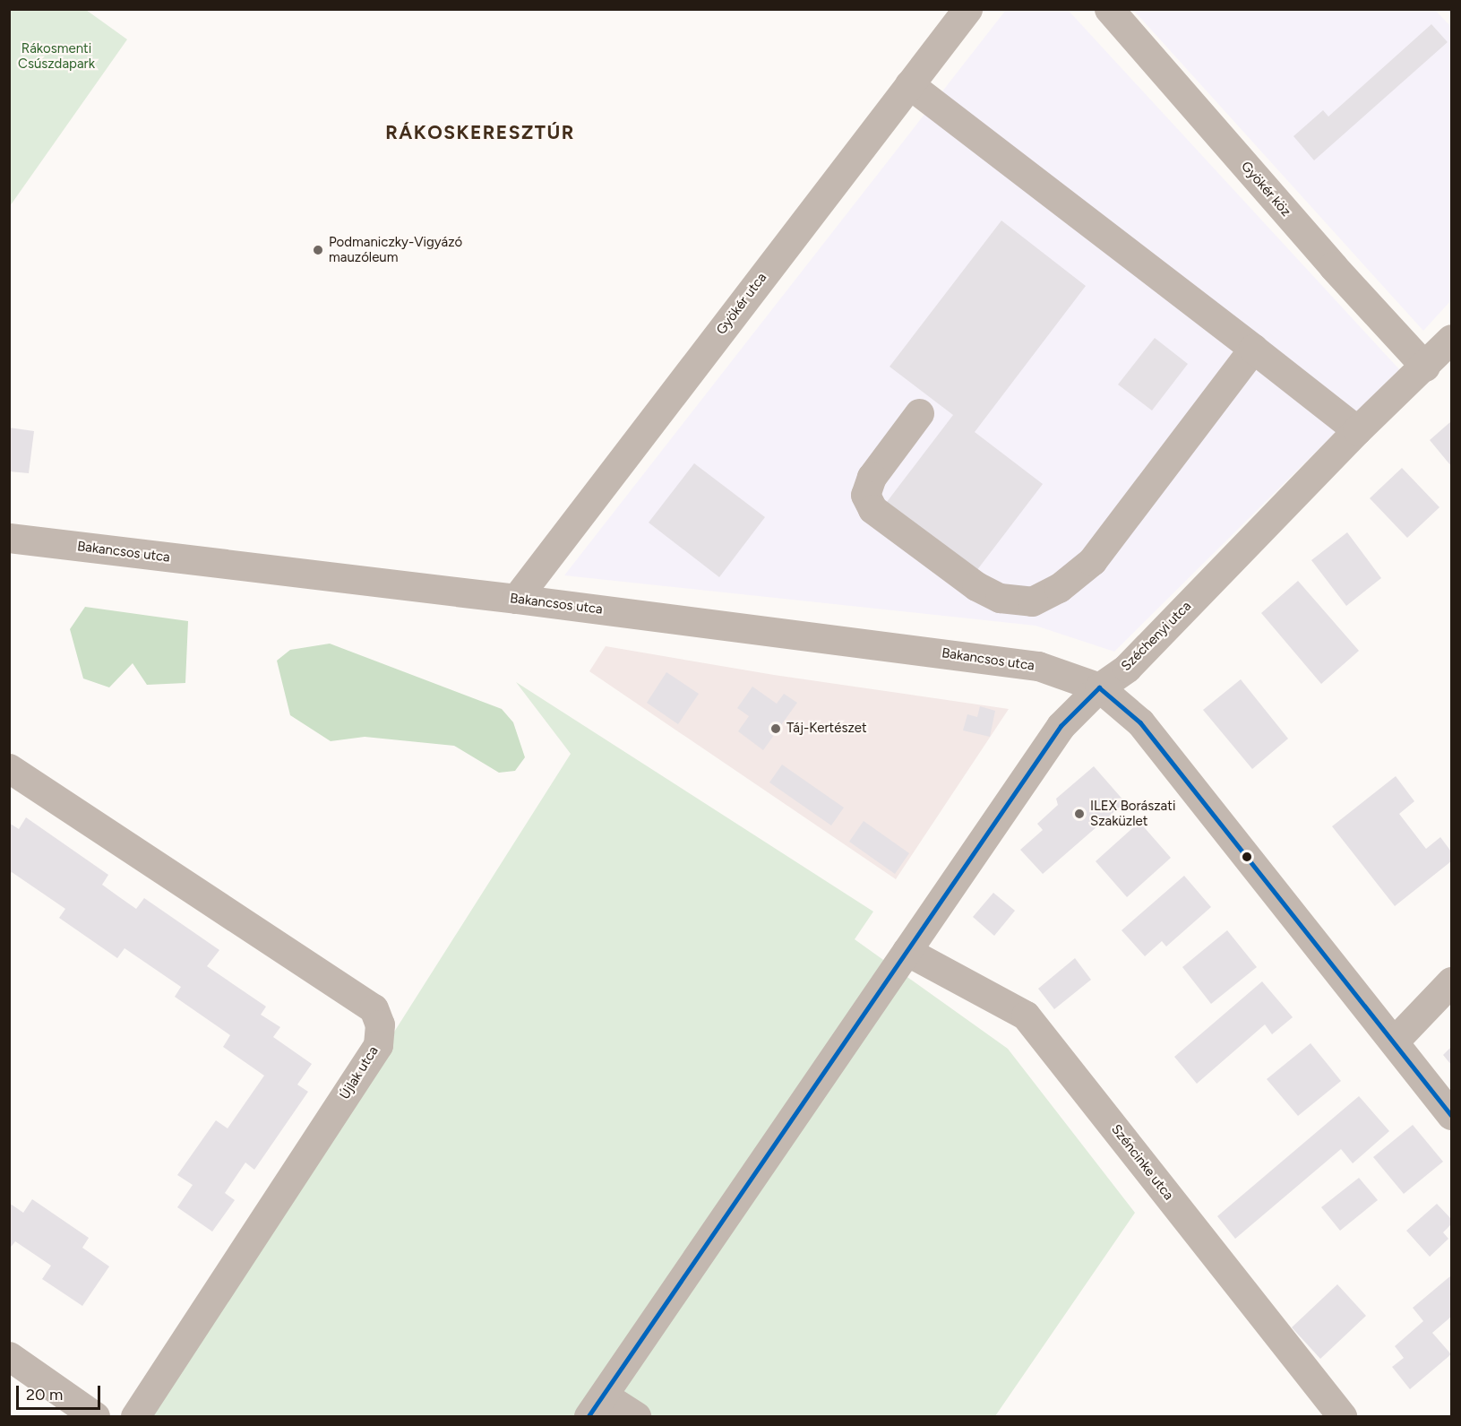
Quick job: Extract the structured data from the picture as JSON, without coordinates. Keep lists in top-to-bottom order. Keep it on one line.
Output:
{"streets":{"street":["Gyökér köz","Gyökér utca","Bakancsos utca","Széchenyi utca","Újlak utca","Széncinke utca"]},"crossings":[["Gyökér köz","Széchenyi utca"],["Gyökér utca","Bakancsos utca"],["Bakancsos utca","Széchenyi utca"],["Széchenyi utca","Széncinke utca"]],"districts":["RÁKOSKERESZTÚR"],"parks":["Rákosmenti Csúszdapark"],"places":["Podmaniczky-Vigyázó mauzóleum","Táj-Kertészet","ILEX Borászati Szaküzlet"],"scale_bar":"20 m"}
